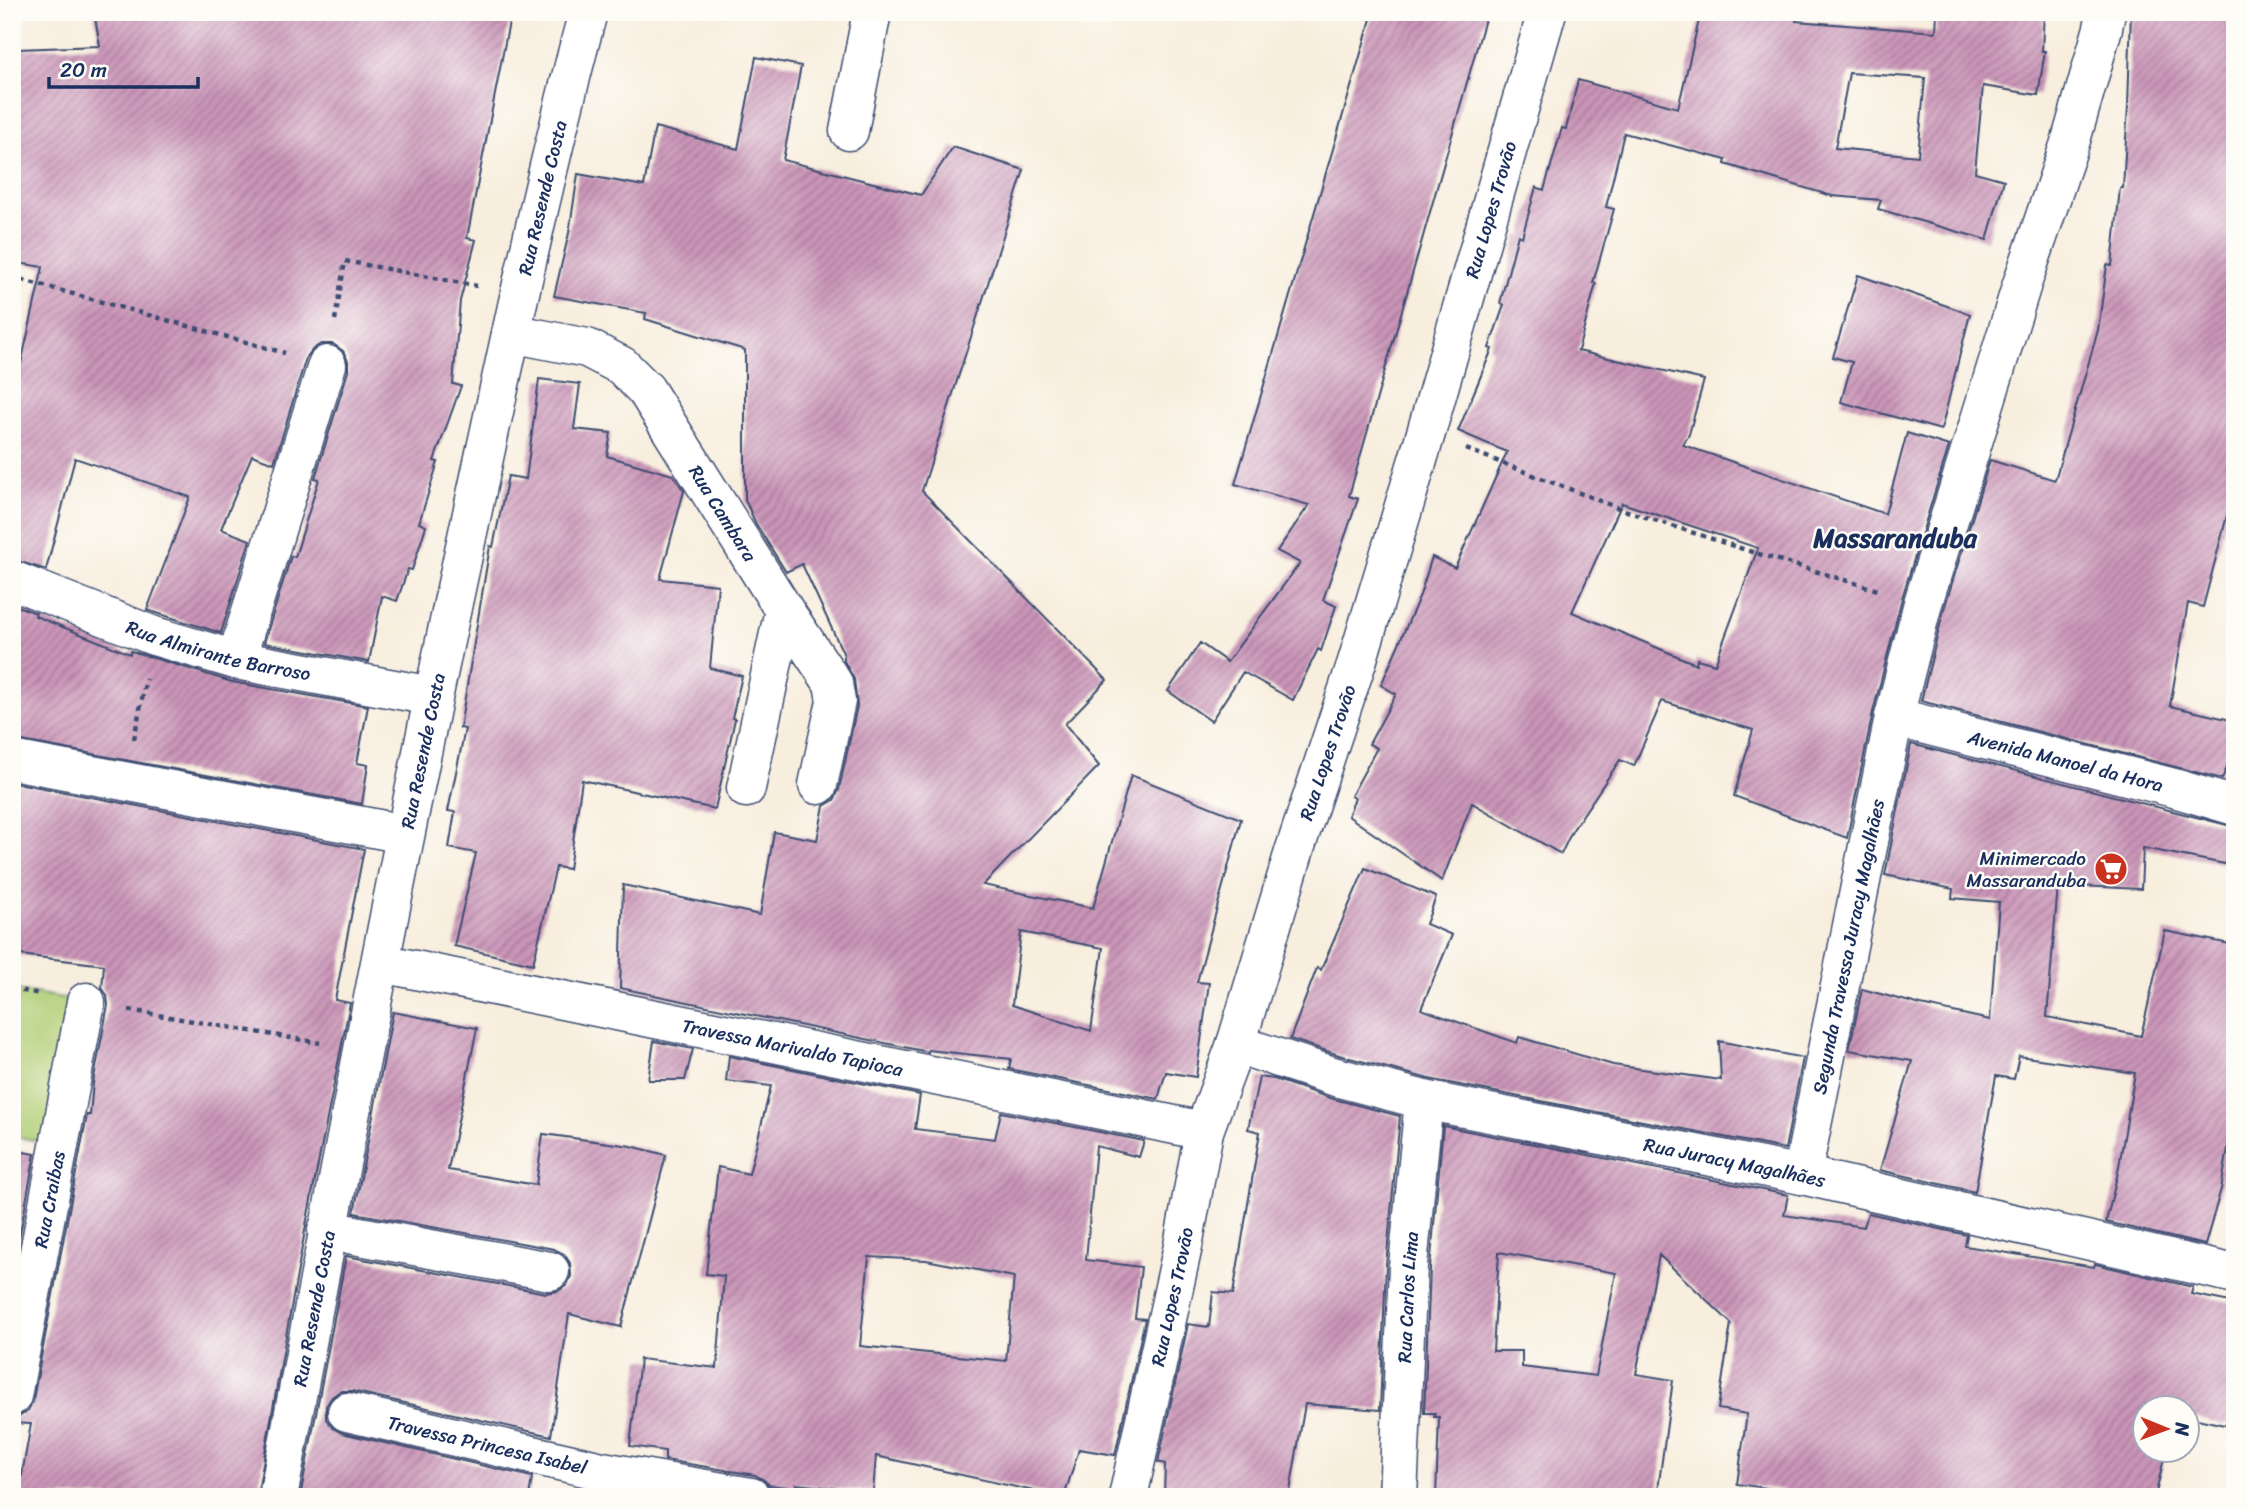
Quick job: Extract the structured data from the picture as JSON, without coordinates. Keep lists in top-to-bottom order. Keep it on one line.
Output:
{"streets":{"street":["Rua Resende Costa","Rua Lopes Trovão","Rua Cambara","Rua Almirante Barroso","Avenida Manoel da Hora","Segunda Travessa Juracy Magalhães","Travessa Marivaldo Tapioca","Rua Juracy Magalhães","Rua Craibas","Rua Carlos Lima","Travessa Princesa Isabel"]},"crossings":[["Rua Resende Costa","Rua Cambara"],["Rua Resende Costa","Rua Almirante Barroso"],["Rua Resende Costa","Travessa Marivaldo Tapioca"],["Rua Lopes Trovão","Travessa Marivaldo Tapioca"],["Rua Lopes Trovão","Rua Juracy Magalhães"],["Avenida Manoel da Hora","Segunda Travessa Juracy Magalhães"],["Segunda Travessa Juracy Magalhães","Rua Juracy Magalhães"],["Rua Juracy Magalhães","Rua Carlos Lima"]],"districts":["Massaranduba"],"places":{"supermarket":["Minimercado Massaranduba"]},"scale_bar":"20 m","north":"right"}
